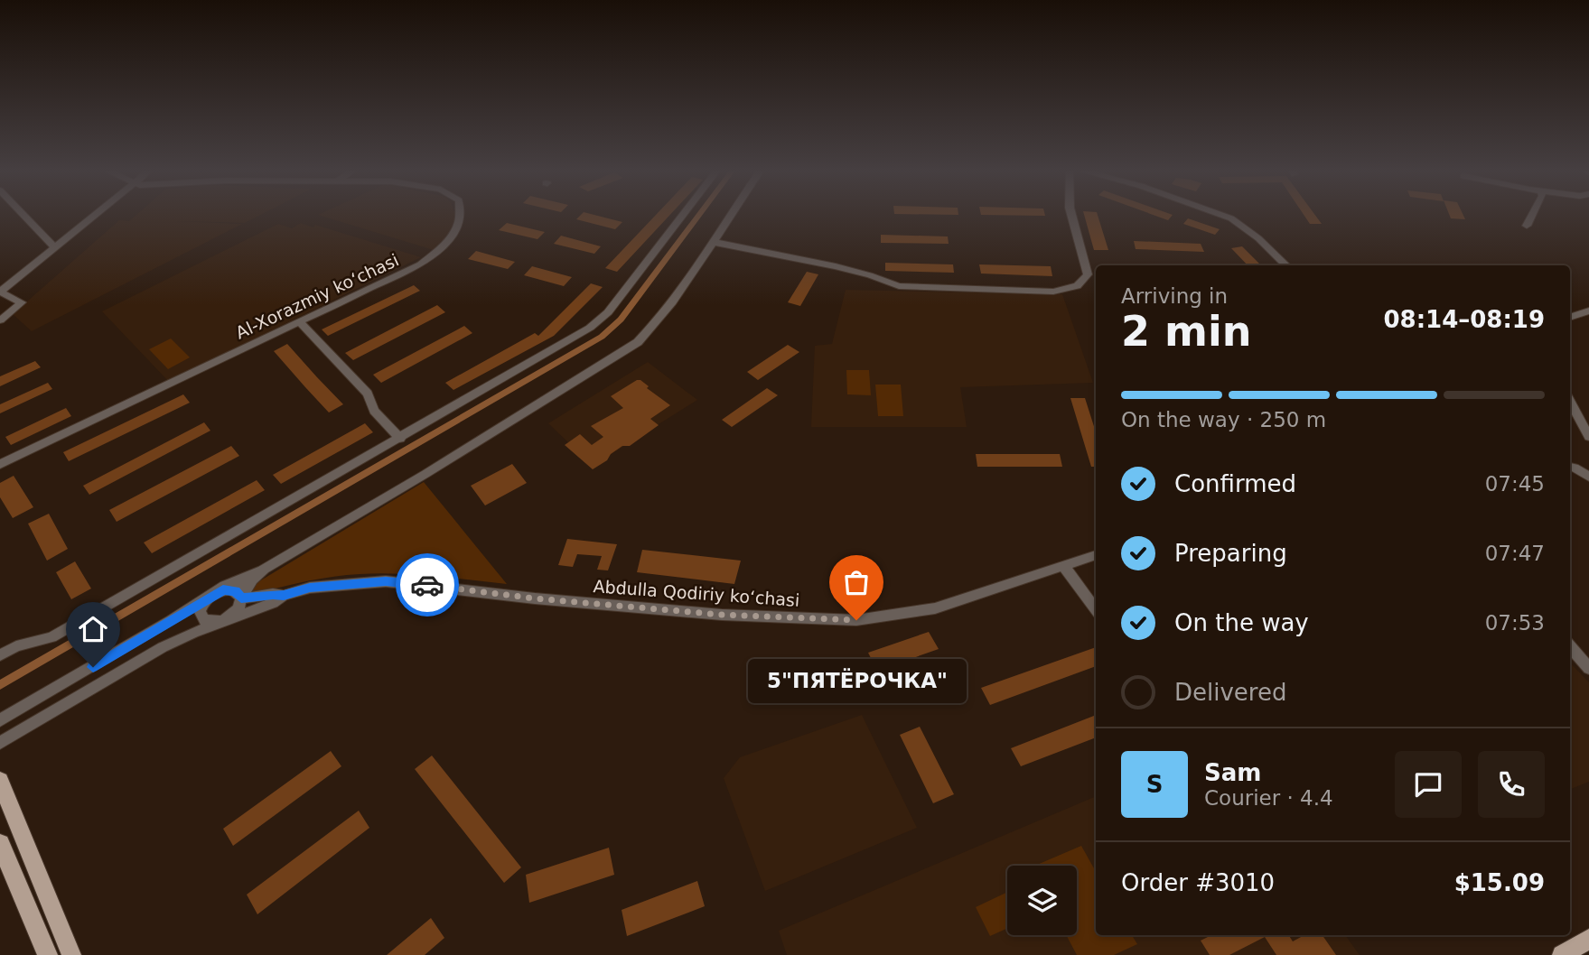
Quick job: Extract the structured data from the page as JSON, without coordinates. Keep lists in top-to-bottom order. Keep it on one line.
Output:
{"streets":{"street":["Al-Xorazmiy koʻchasi","Abdulla Qodiriy koʻchasi"]},"places":["5\"ПЯТЁРОЧКА\""],"page":{"heading":["2 min","Arriving in","08:14–08:19"],"panel":["Sam","Courier · 4.4","Order #3010","$15.09"],"bar":"On the way · 250 m","list":[["Confirmed","07:45"],["Preparing","07:47"],["On the way","07:53"],"Delivered"],"bubble":"5\"ПЯТЁРОЧКА\"","round":"S"}}
